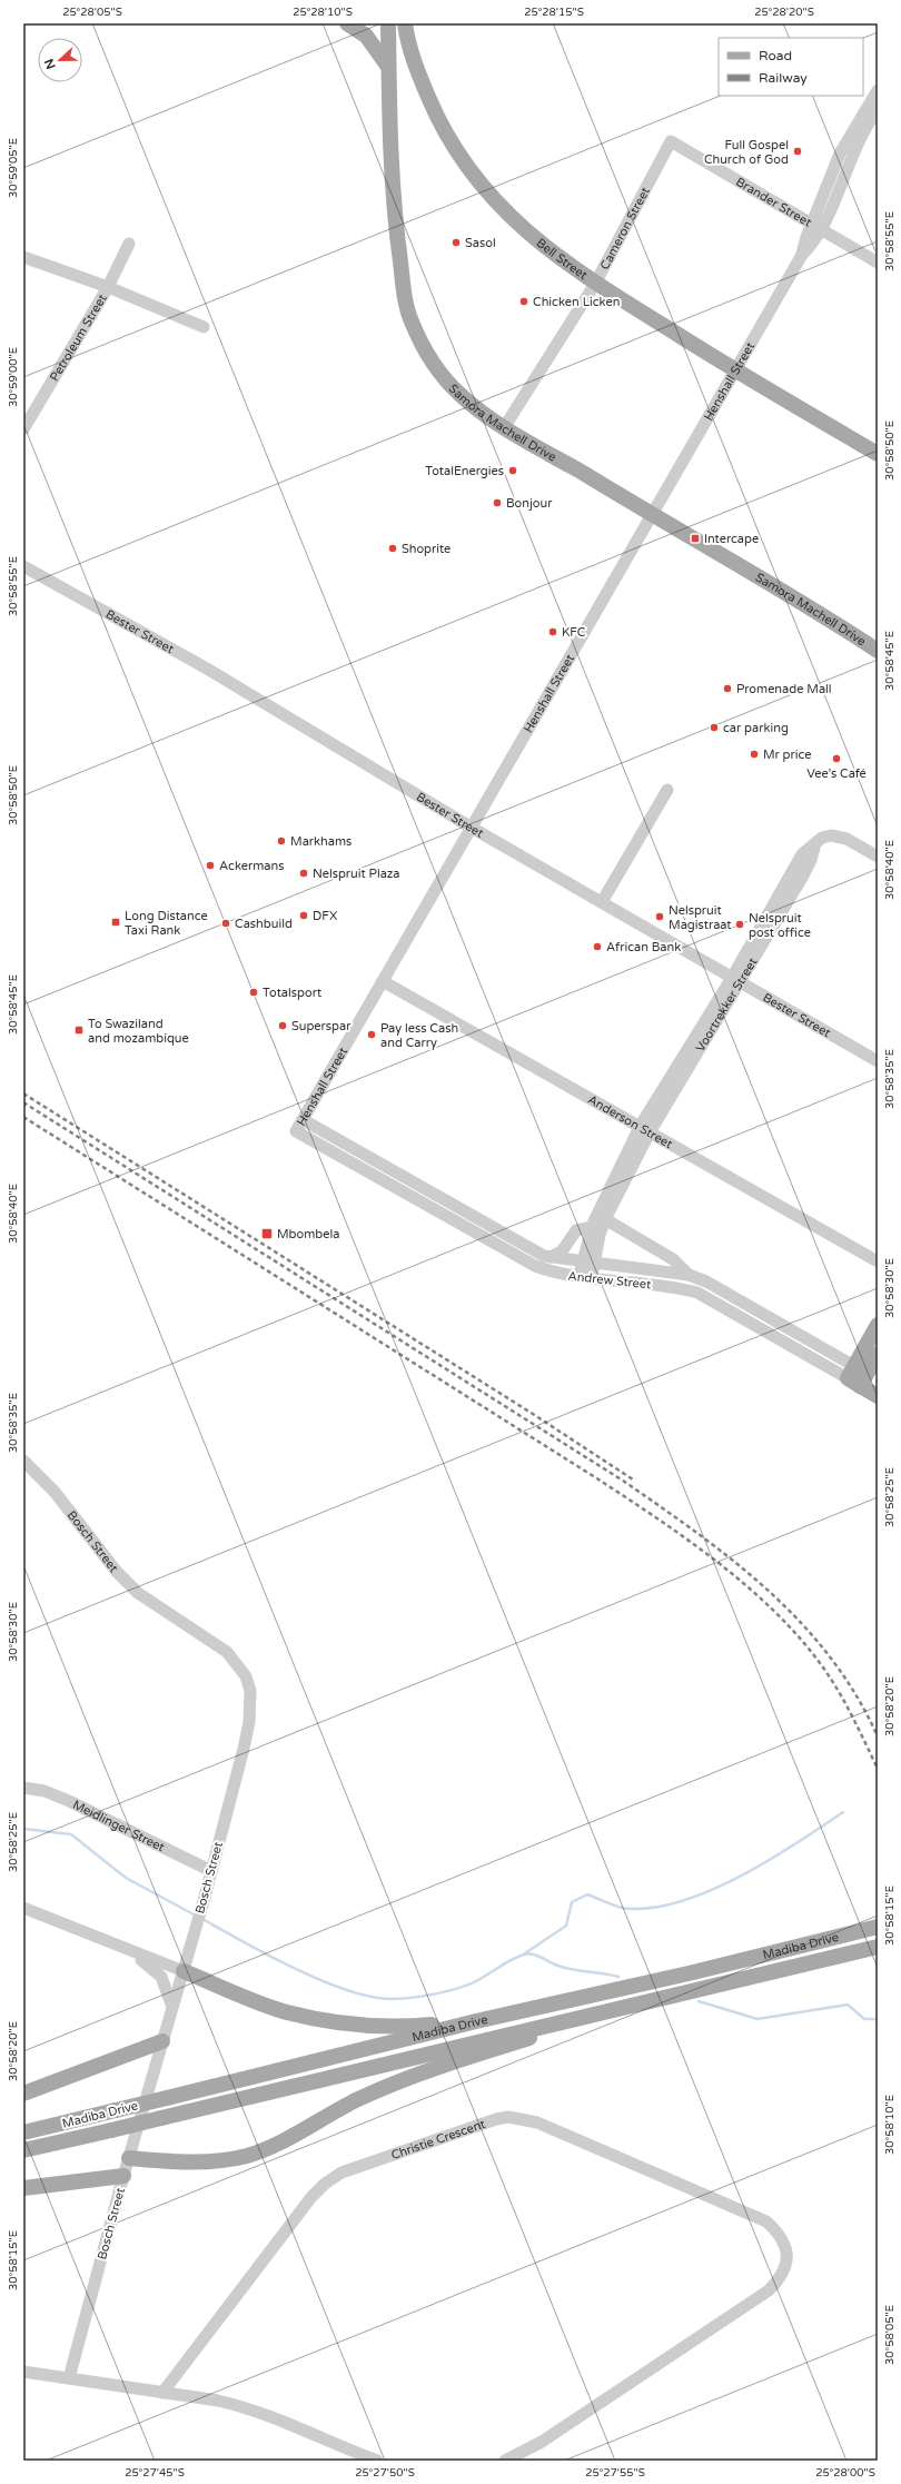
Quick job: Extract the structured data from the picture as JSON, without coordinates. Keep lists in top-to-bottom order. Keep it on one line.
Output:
{"streets":{"main road":["Bell Street","Samora Machell Drive","Andrew Street","Madiba Drive"],"street":["Brander Street","Cameron Street","Petroleum Street","Henshall Street","Bester Street","Voortrekker Street","Anderson Street","Bosch Street","Meidlinger Street","Christie Crescent"]},"crossings":[["Brander Street","Cameron Street"],["Brander Street","Henshall Street"],["Cameron Street","Bell Street"],["Cameron Street","Samora Machell Drive"],["Bell Street","Henshall Street"],["Henshall Street","Samora Machell Drive"],["Henshall Street","Bester Street"],["Henshall Street","Anderson Street"],["Henshall Street","Andrew Street"],["Bester Street","Voortrekker Street"],["Voortrekker Street","Anderson Street"],["Voortrekker Street","Andrew Street"],["Bosch Street","Meidlinger Street"]],"places":{"other":["Full Gospel Church of God","Sasol","Chicken Licken","TotalEnergies","Bonjour","Shoprite","KFC","Promenade Mall","car parking","Mr price","Vee’s Café","Markhams","Ackermans","Nelspruit Plaza","DFX","Nelspruit Magistraat","Cashbuild","Nelspruit post office","African Bank","Totalsport","Superspar","Pay less Cash and Carry"],"transit":["Intercape","Long Distance Taxi Rank","To Swaziland and mozambique","Mbombela"]},"legend":["Road","Railway"],"north":"left","coordinates":["25°28'05\"S","25°28'10\"S","25°28'15\"S","25°28'20\"S","30°59'05\"E","30°58'55\"E","30°59'00\"E","30°58'50\"E","30°58'45\"E","30°58'40\"E","30°58'35\"E","30°58'30\"E","30°58'25\"E","30°58'20\"E","30°58'15\"E","30°58'10\"E","30°58'05\"E","25°27'45\"S","25°27'50\"S","25°27'55\"S","25°28'00\"S"]}
